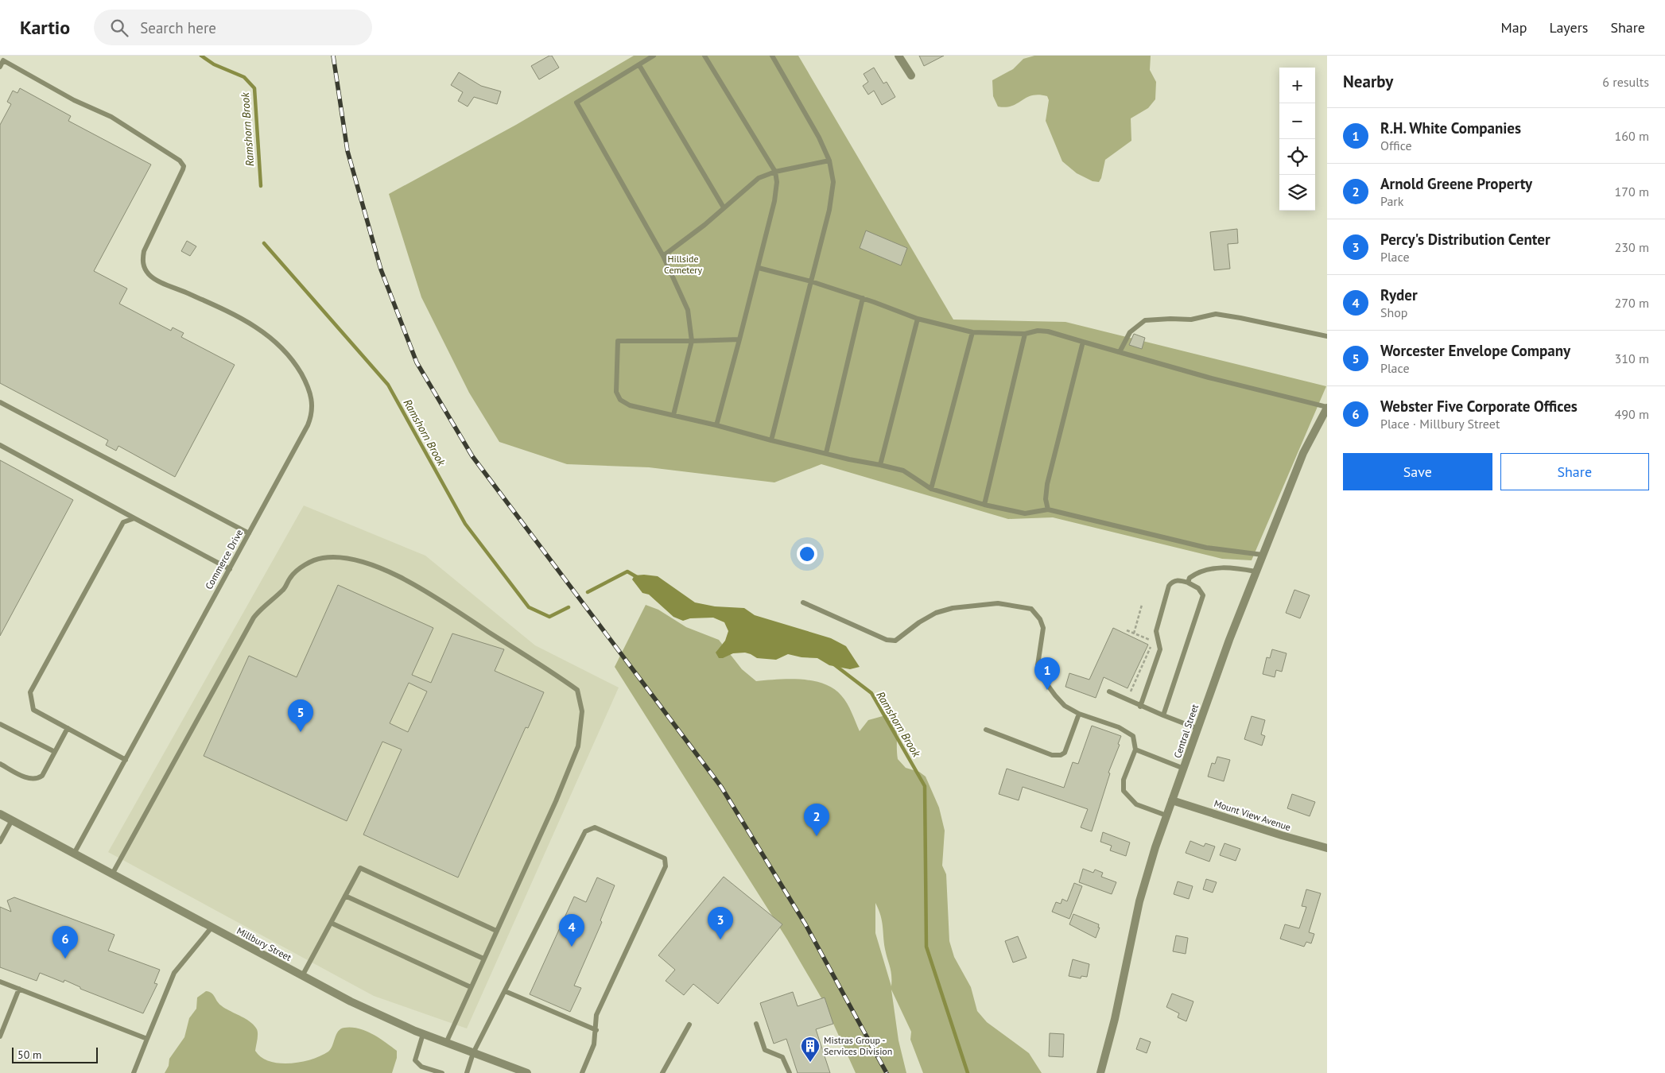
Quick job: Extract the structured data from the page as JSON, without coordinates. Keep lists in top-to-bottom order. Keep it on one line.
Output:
{"streets":{"street":["Central Street","Mount View Avenue","Millbury Street"],"lane":["Commerce Drive"]},"crossings":[["Commerce Drive","Millbury Street"],["Central Street","Mount View Avenue"]],"water":["Ramshorn Brook"],"parks":["Hillside Cemetery"],"places":{"building":["Mistras Group - Services Division"]},"scale_bar":"50 m","page":{"header":"Kartio","search":"Search here","nav":["Map","Layers","Share"],"heading":["Nearby","6 results"],"map_buttons":["+","−"],"list":[{"mark":"1","name":"R.H. White Companies","note":"Office","value":"160 m"},{"mark":"2","name":"Arnold Greene Property","note":"Park","value":"170 m"},{"mark":"3","name":"Percy's Distribution Center","note":"Place","value":"230 m"},{"mark":"4","name":"Ryder","note":"Shop","value":"270 m"},{"mark":"5","name":"Worcester Envelope Company","note":"Place","value":"310 m"},{"mark":"6","name":"Webster Five Corporate Offices","note":"Place · Millbury Street","value":"490 m"}],"buttons":["Save","Share"],"pins":["1","5","2","3","4","6"],"scale":"50 m"}}
